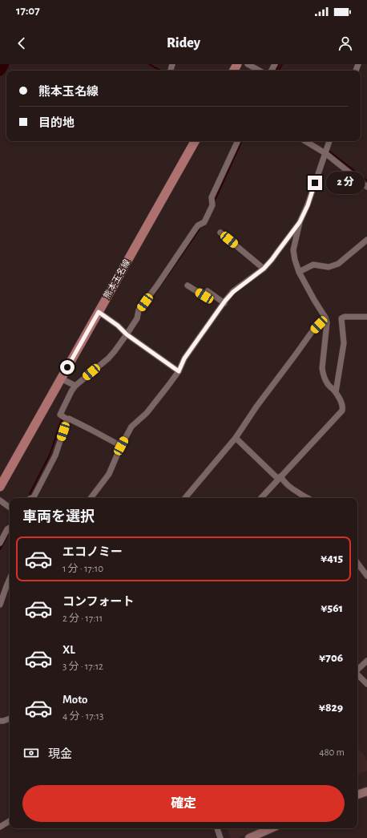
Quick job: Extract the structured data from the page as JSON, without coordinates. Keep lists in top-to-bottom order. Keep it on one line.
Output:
{"streets":{"main road":["熊本玉名線"]},"page":{"status":"17:07","header":"Ridey","banner":["熊本玉名線","目的地"],"bubble":"2 分","heading":"車両を選択","list":[{"name":"エコノミー","note":"1 分 · 17:10","value":"¥415"},{"name":"コンフォート","note":"2 分 · 17:11","value":"¥561"},{"name":"XL","note":"3 分 · 17:12","value":"¥706"},{"name":"Moto","note":"4 分 · 17:13","value":"¥829"}],"pay":["現金","480 m"],"buttons":"確定"}}
